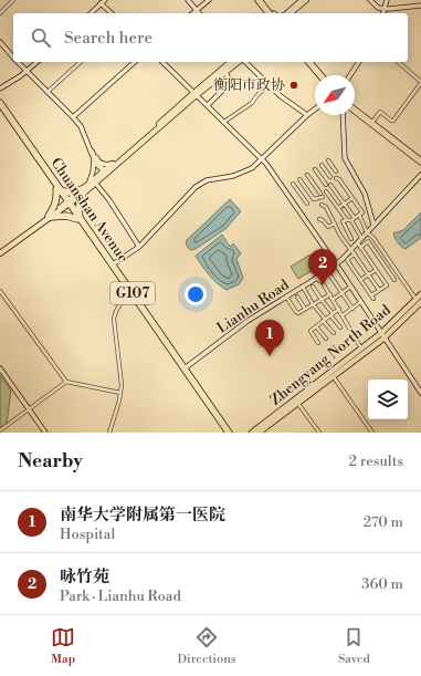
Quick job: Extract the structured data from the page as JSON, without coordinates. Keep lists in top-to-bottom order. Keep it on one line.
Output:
{"streets":{"highway":["Chuanshan Avenue","G107"],"main road":["Zhengyang North Road"],"street":["Lianhu Road"]},"crossings":[["Chuanshan Avenue","G107"],["Chuanshan Avenue","Lianhu Road"]],"places":["衡阳市政协"],"north":"bottom left","page":{"search":"Search here","pins":["2","1"],"heading":["Nearby","2 results"],"list":[{"mark":"1","name":"南华大学附属第一医院","note":"Hospital","value":"270 m"},{"mark":"2","name":"咏竹苑","note":"Park · Lianhu Road","value":"360 m"}],"nav":["Map","Directions","Saved"]}}
